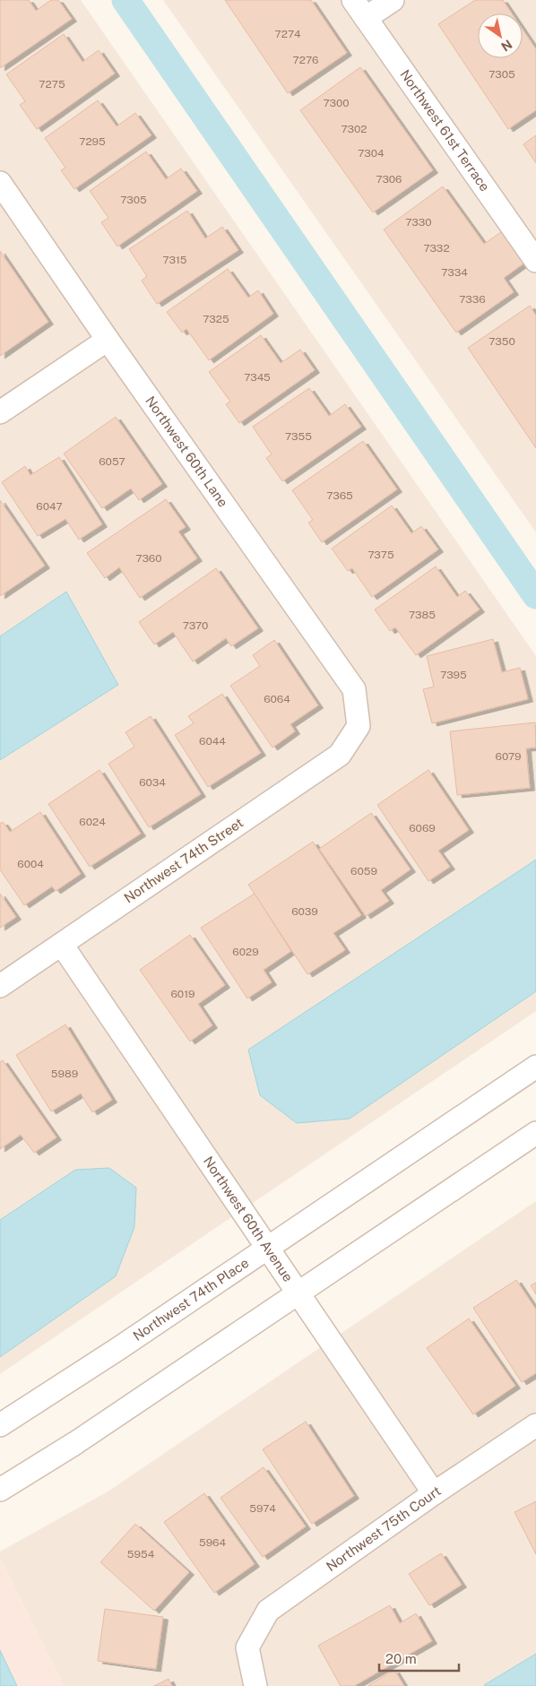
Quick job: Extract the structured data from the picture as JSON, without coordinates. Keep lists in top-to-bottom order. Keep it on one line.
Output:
{"streets":{"street":["Northwest 61st Terrace","Northwest 60th Lane","Northwest 74th Street","Northwest 60th Avenue","Northwest 74th Place","Northwest 75th Court"]},"crossings":[["Northwest 60th Lane","Northwest 74th Street"],["Northwest 74th Street","Northwest 60th Avenue"],["Northwest 60th Avenue","Northwest 74th Place"],["Northwest 60th Avenue","Northwest 75th Court"]],"house_numbers":["7274","7276","7305","7275","7300","7302","7295","7304","7306","7305","7330","7332","7315","7334","7336","7325","7350","7345","7355","6057","7365","6047","7375","7360","7385","7370","7395","6064","6044","6079","6034","6024","6069","6004","6059","6039","6029","6019","5989","5974","5964","5954"],"scale_bar":"20 m","north":"bottom right"}
